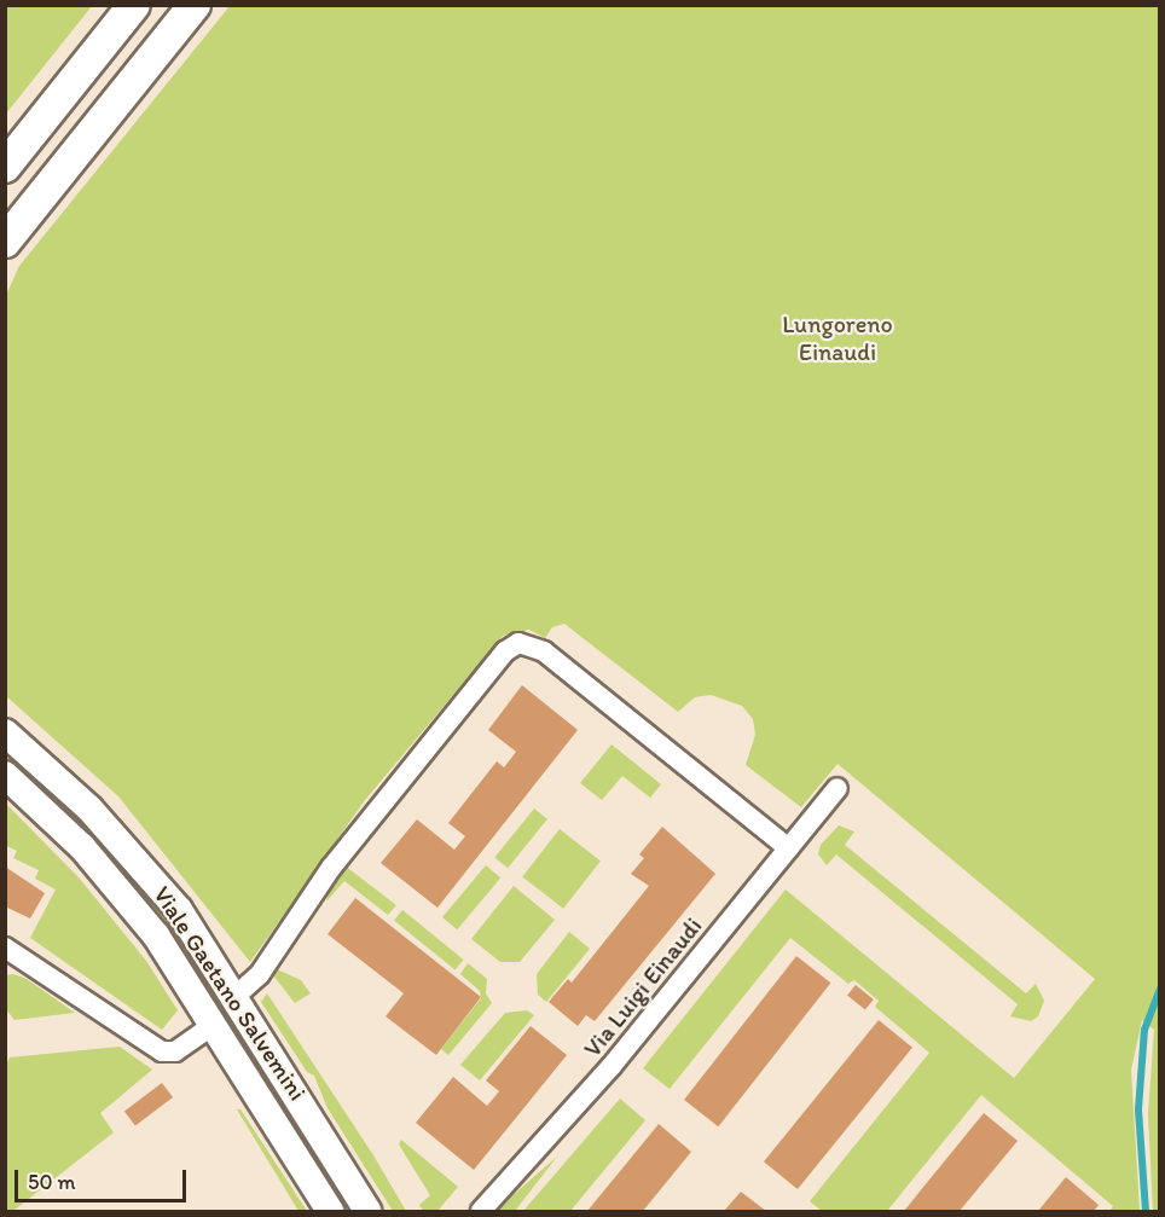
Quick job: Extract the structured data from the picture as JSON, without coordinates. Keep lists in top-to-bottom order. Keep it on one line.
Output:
{"streets":{"main road":["Viale Gaetano Salvemini"],"street":["Via Luigi Einaudi"]},"parks":["Lungoreno Einaudi"],"scale_bar":"50 m"}
